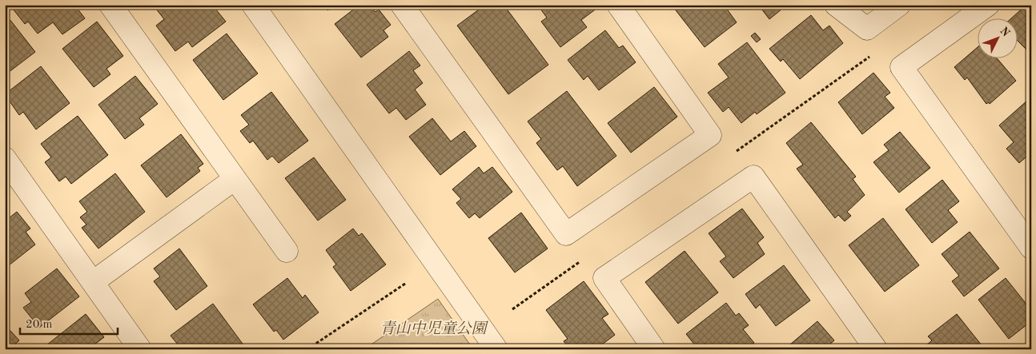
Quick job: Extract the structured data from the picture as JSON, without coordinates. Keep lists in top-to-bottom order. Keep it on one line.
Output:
{"parks":["青山中児童公園"],"scale_bar":"20 m","north":"top right"}
